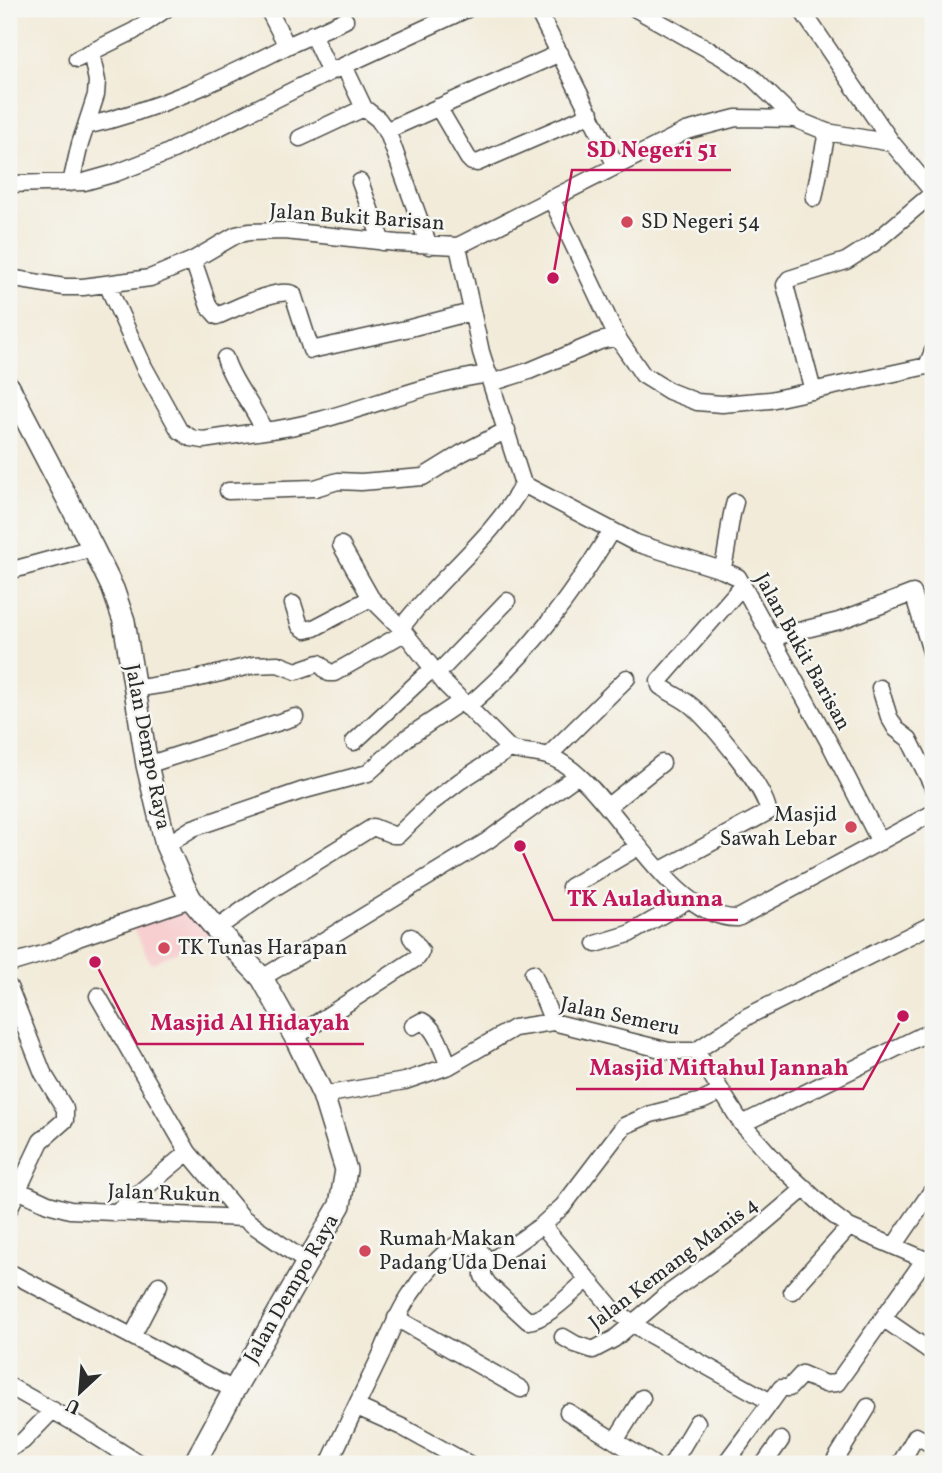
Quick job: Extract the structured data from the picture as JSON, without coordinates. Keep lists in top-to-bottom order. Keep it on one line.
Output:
{"streets":{"main road":["Jalan Dempo Raya"],"street":["Jalan Bukit Barisan","Jalan Semeru","Jalan Rukun","Jalan Kemang Manis 4"]},"crossings":[["Jalan Dempo Raya","Jalan Semeru"],["Jalan Dempo Raya","Jalan Rukun"]],"places":["SD Negeri 54","SD Negeri 51","Masjid Sawah Lebar","TK Auladunna","TK Tunas Harapan","Masjid Al Hidayah","Masjid Miftahul Jannah","Rumah Makan Padang Uda Denai"],"north":"bottom left"}
